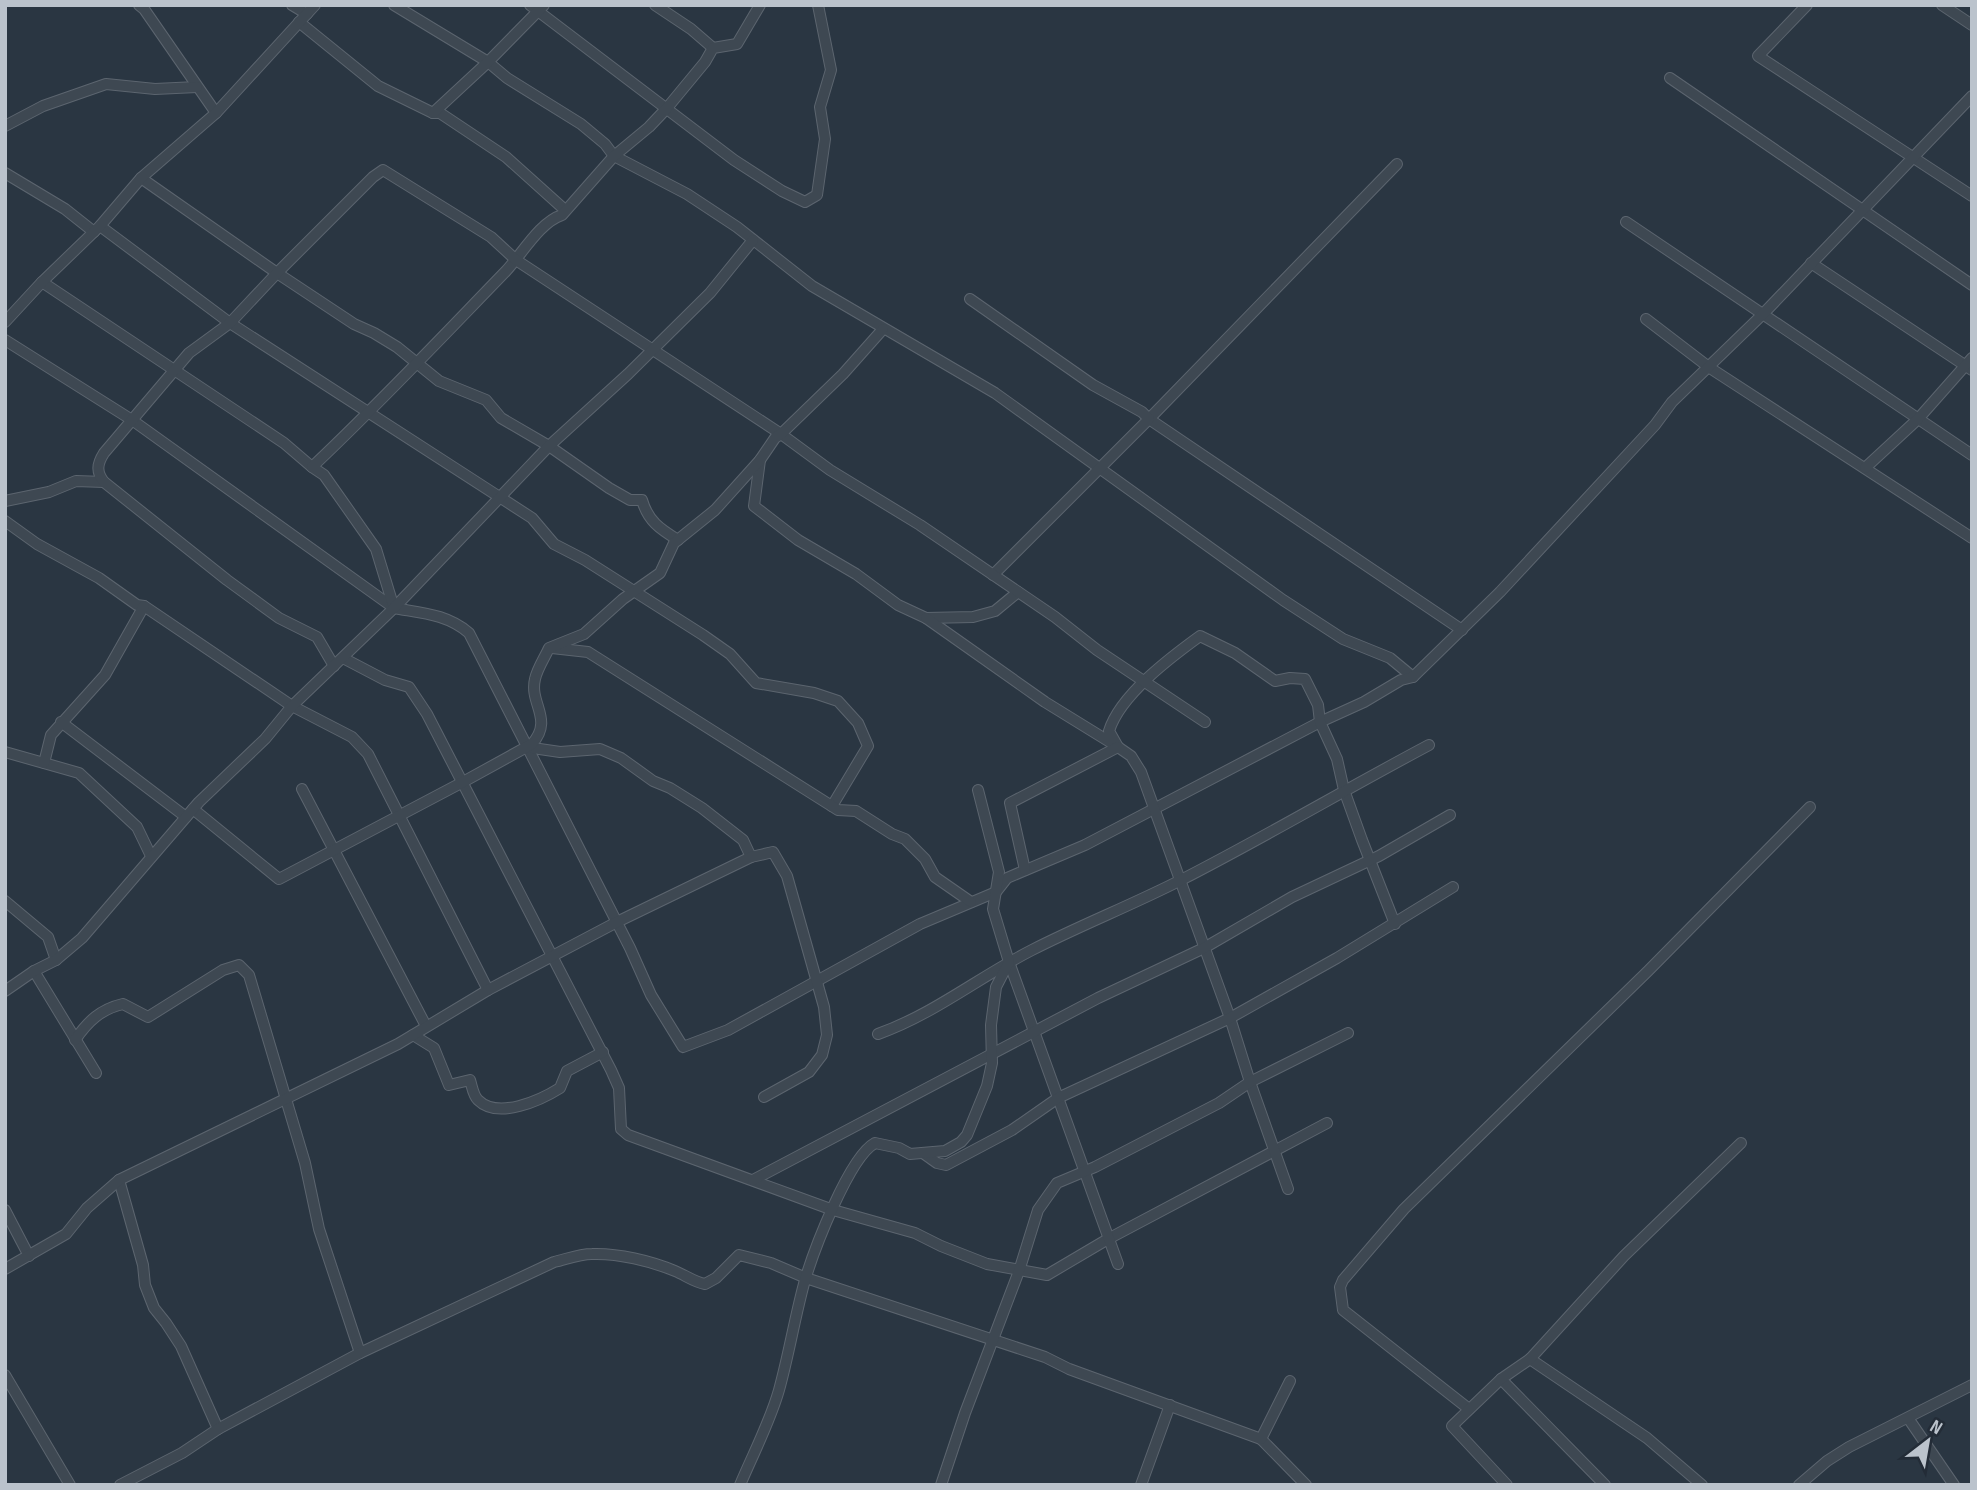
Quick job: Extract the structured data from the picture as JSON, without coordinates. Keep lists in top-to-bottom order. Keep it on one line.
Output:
{"north":"top right"}
